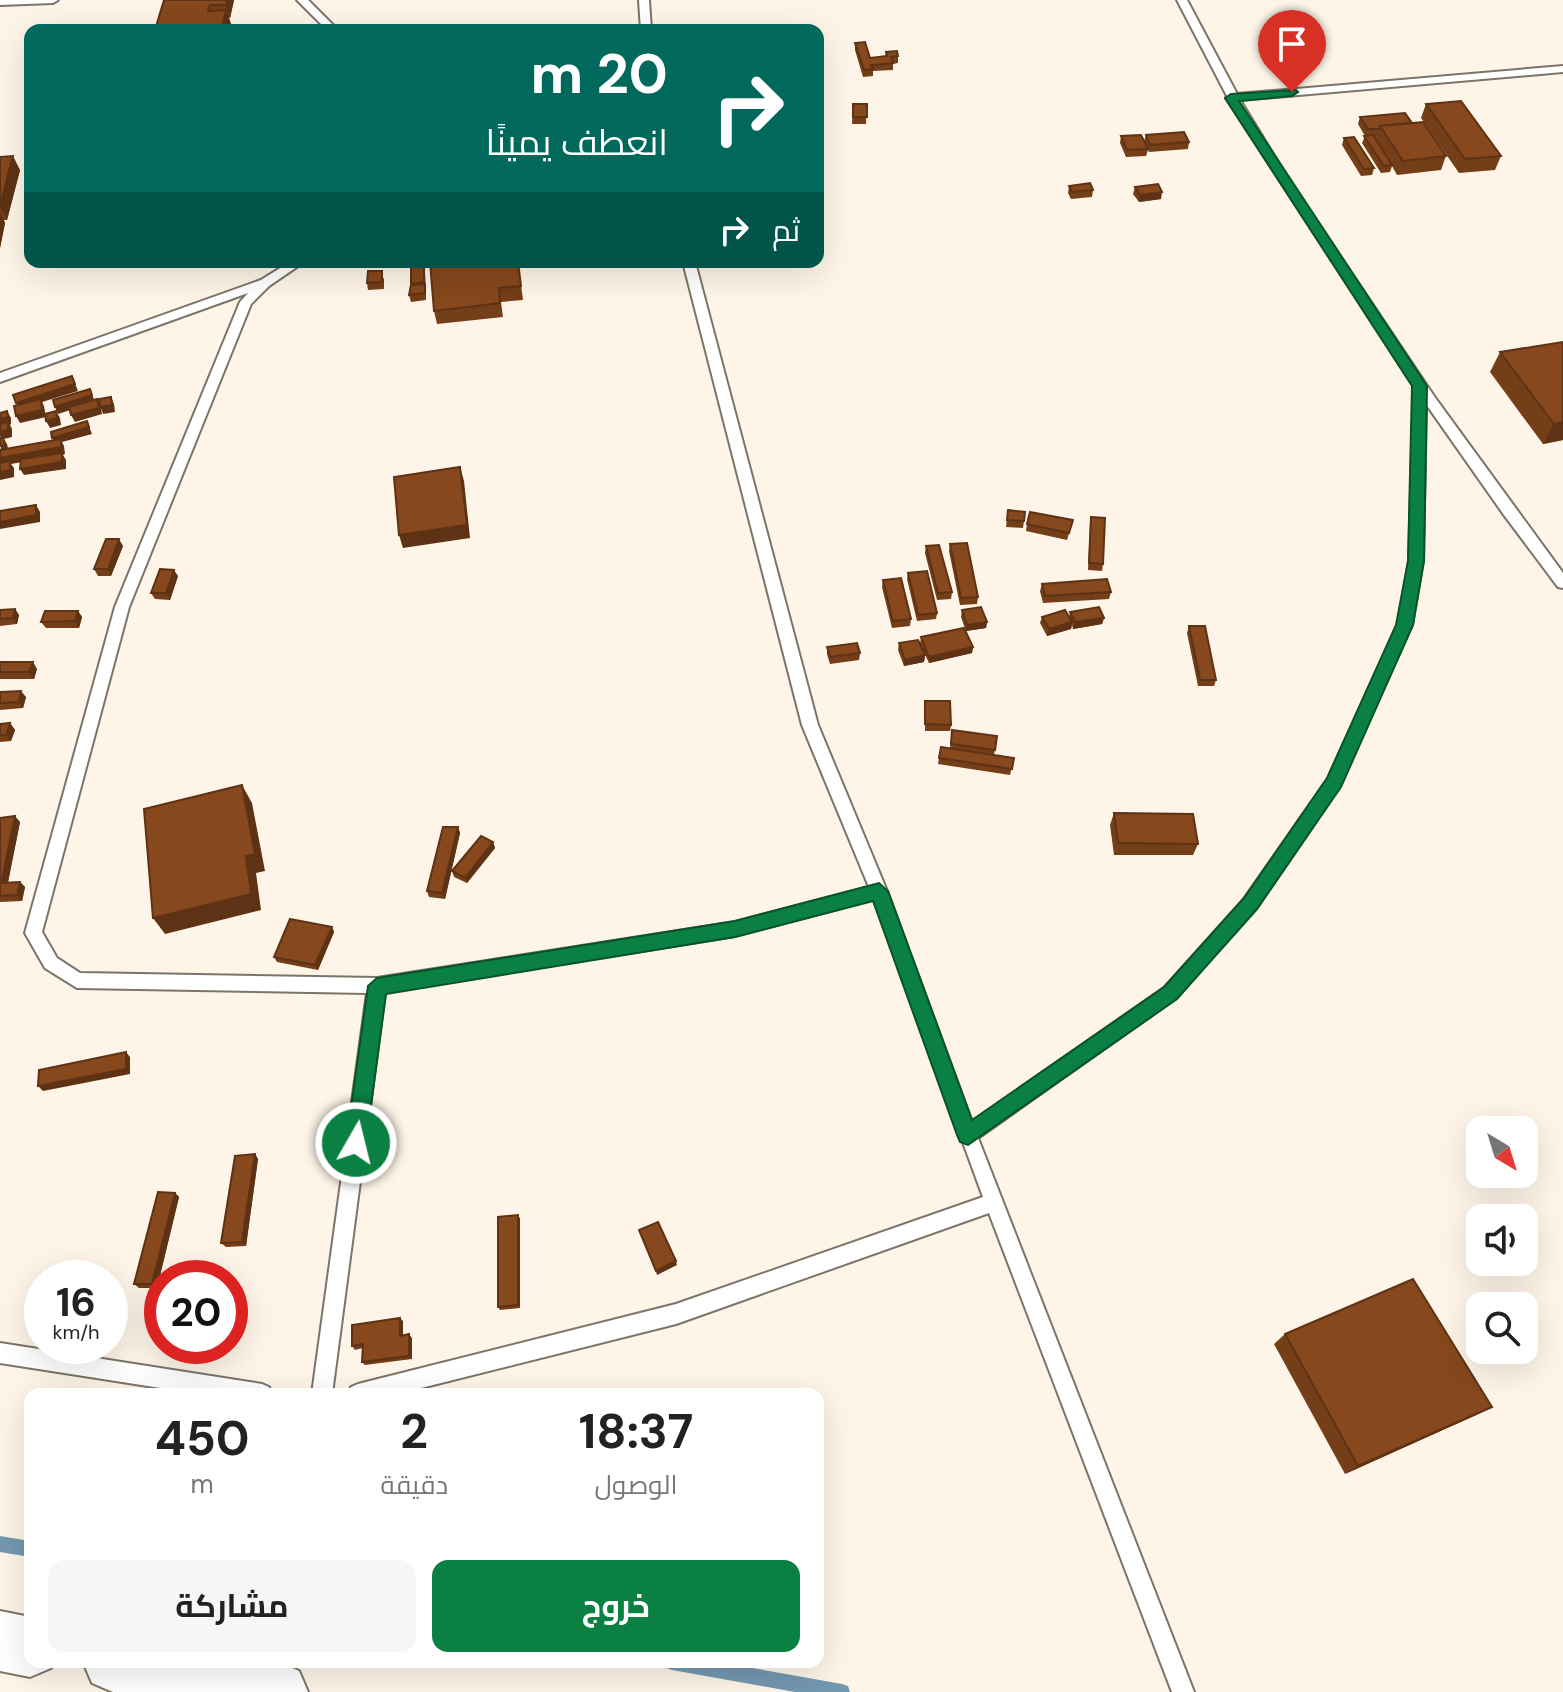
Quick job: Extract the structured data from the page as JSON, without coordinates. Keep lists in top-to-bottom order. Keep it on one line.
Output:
{"north":"bottom right","page":{"turn":["20 m","انعطف يمينًا"],"then":"ثم","speed":"16 km/h","limit":"20","eta":["18:37","الوصول","2","دقيقة","450","m"],"buttons":["خروج","مشاركة"]}}
